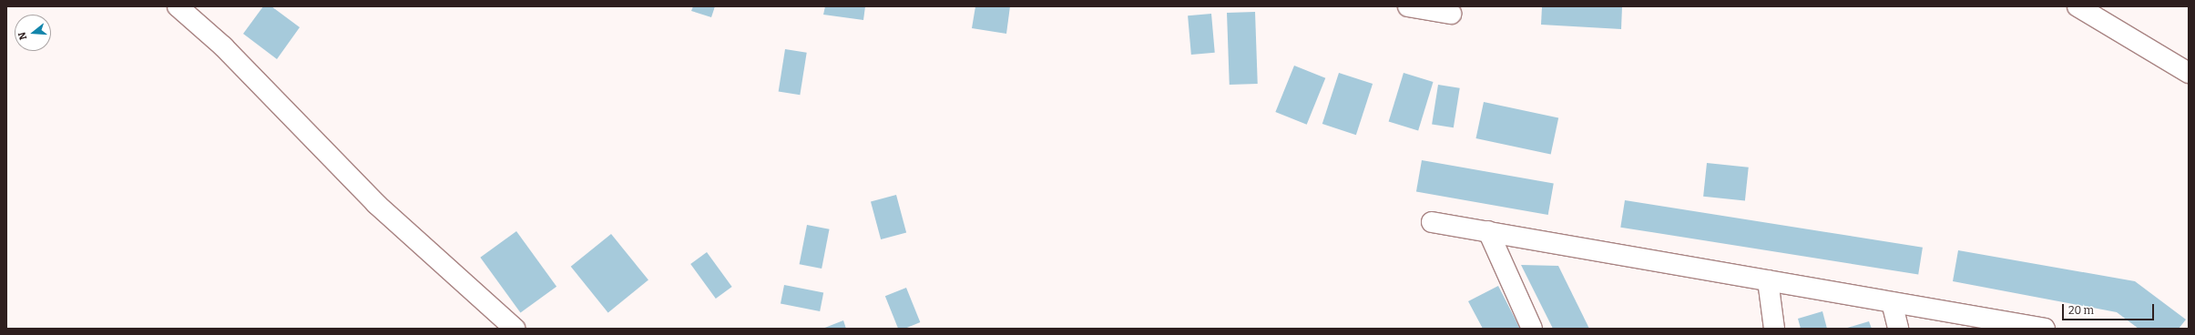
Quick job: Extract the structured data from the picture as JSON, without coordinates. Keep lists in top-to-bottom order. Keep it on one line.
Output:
{"scale_bar":"20 m","north":"left"}
